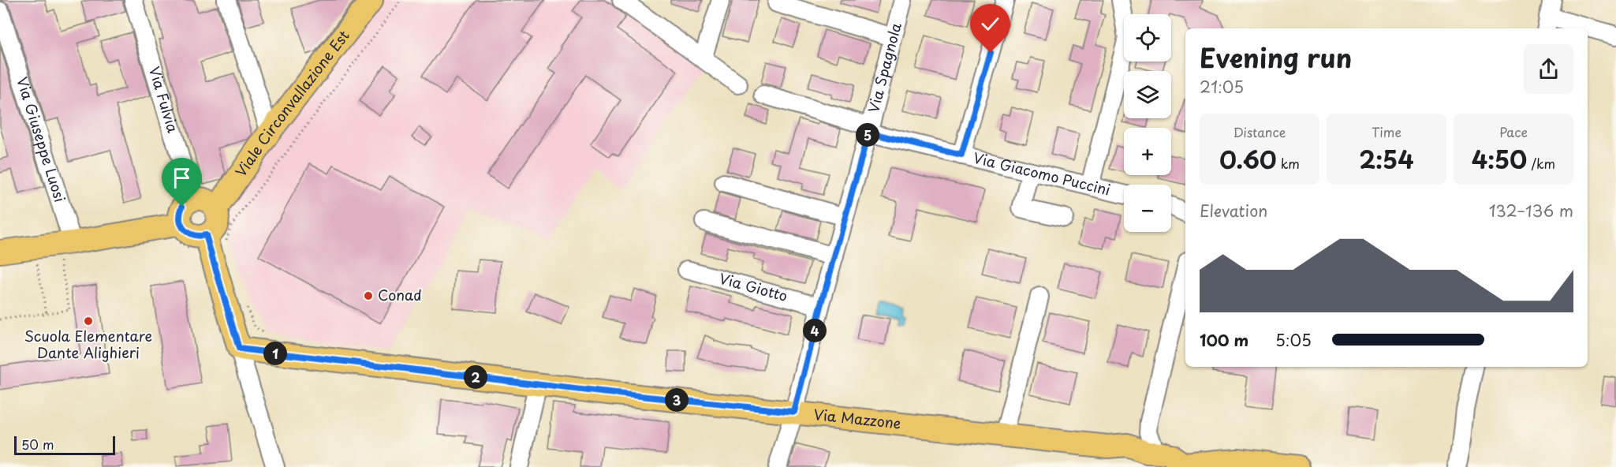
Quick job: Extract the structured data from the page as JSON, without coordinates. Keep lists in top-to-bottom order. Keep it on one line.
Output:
{"streets":{"main road":["Viale Circonvallazione Est","Via Mazzone"],"street":["Via Spagnola","Via Fulvia","Via Giuseppe Luosi","Via Giacomo Puccini","Via Giotto"]},"crossings":[["Via Spagnola","Via Giacomo Puccini"],["Via Spagnola","Via Giotto"],["Via Spagnola","Via Mazzone"],["Via Fulvia","Viale Circonvallazione Est"]],"places":["Conad","Scuola Elementare Dante Alighieri"],"scale_bar":"50 m","page":{"map_buttons":["+","−"],"heading":["Evening run","21:05"],"stats":[["Distance","0.60 km"],["Time","2:54"],["Pace","4:50 /km"]],"pins":["5","4","1","2","3"],"chart":["Elevation","132–136 m"],"list":[{"name":"100 m","note":"5:05"}],"scale":"50 m"}}
